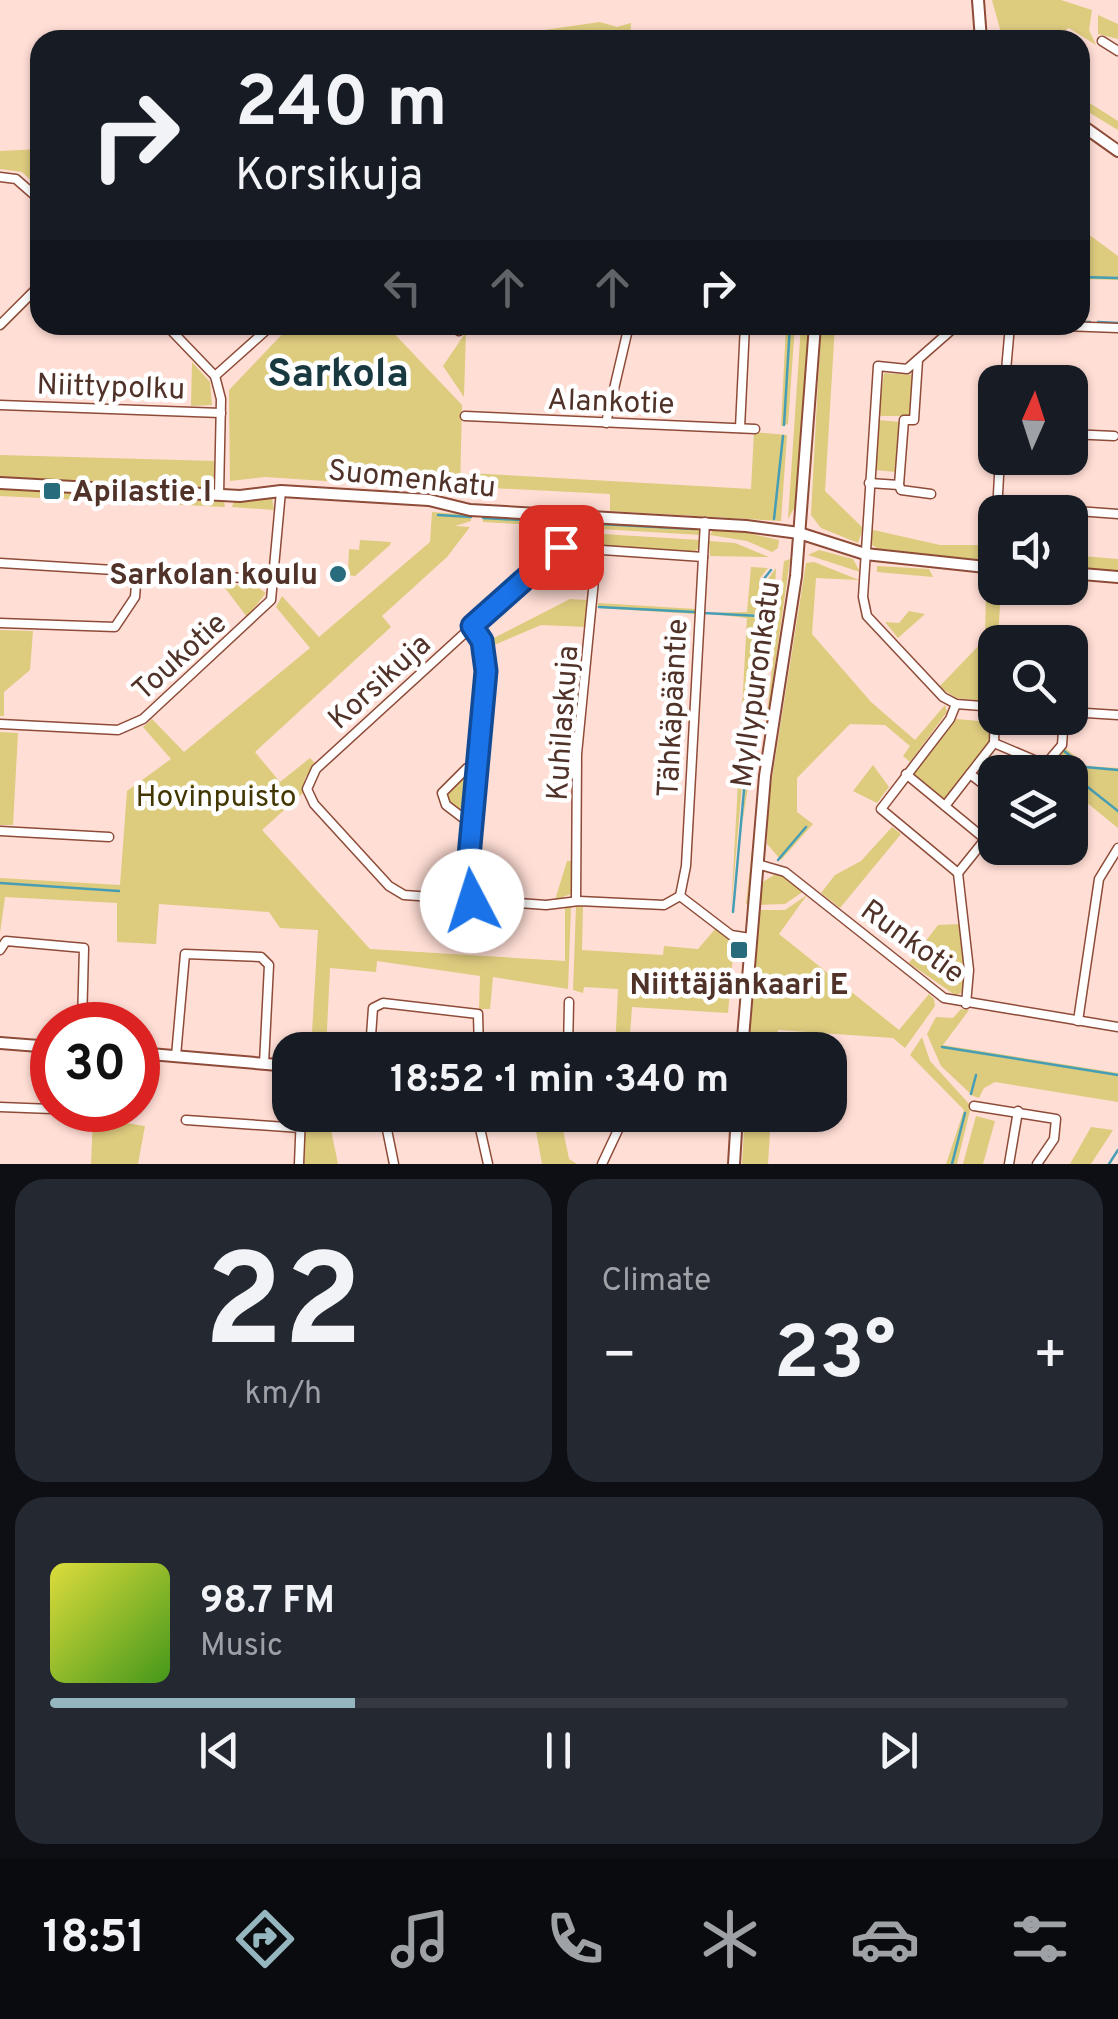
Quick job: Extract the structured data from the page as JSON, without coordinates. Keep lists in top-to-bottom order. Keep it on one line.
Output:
{"streets":{"street":["Niittypolku","Alankotie","Suomenkatu","Toukotie","Korsikuja","Myllypuronkatu","Tähkäpääntie","Kuhilaskuja","Runkotie"]},"crossings":[["Suomenkatu","Toukotie"],["Suomenkatu","Myllypuronkatu"],["Suomenkatu","Tähkäpääntie"],["Korsikuja","Tähkäpääntie"],["Korsikuja","Kuhilaskuja"],["Myllypuronkatu","Runkotie"]],"districts":["Sarkola"],"parks":["Hovinpuisto"],"places":{"transit":["Apilastie I","Niittäjänkaari E"],"other":["Sarkolan koulu"]},"north":"top","page":{"turn":["240 m","Korsikuja"],"limit":"30","trip":"18:52 · 1 min · 340 m","tile":[["22","km/h"],"Climate"],"heat":["−","23°","+"],"song":["98.7 FM","Music"],"tabs":"18:51"}}
